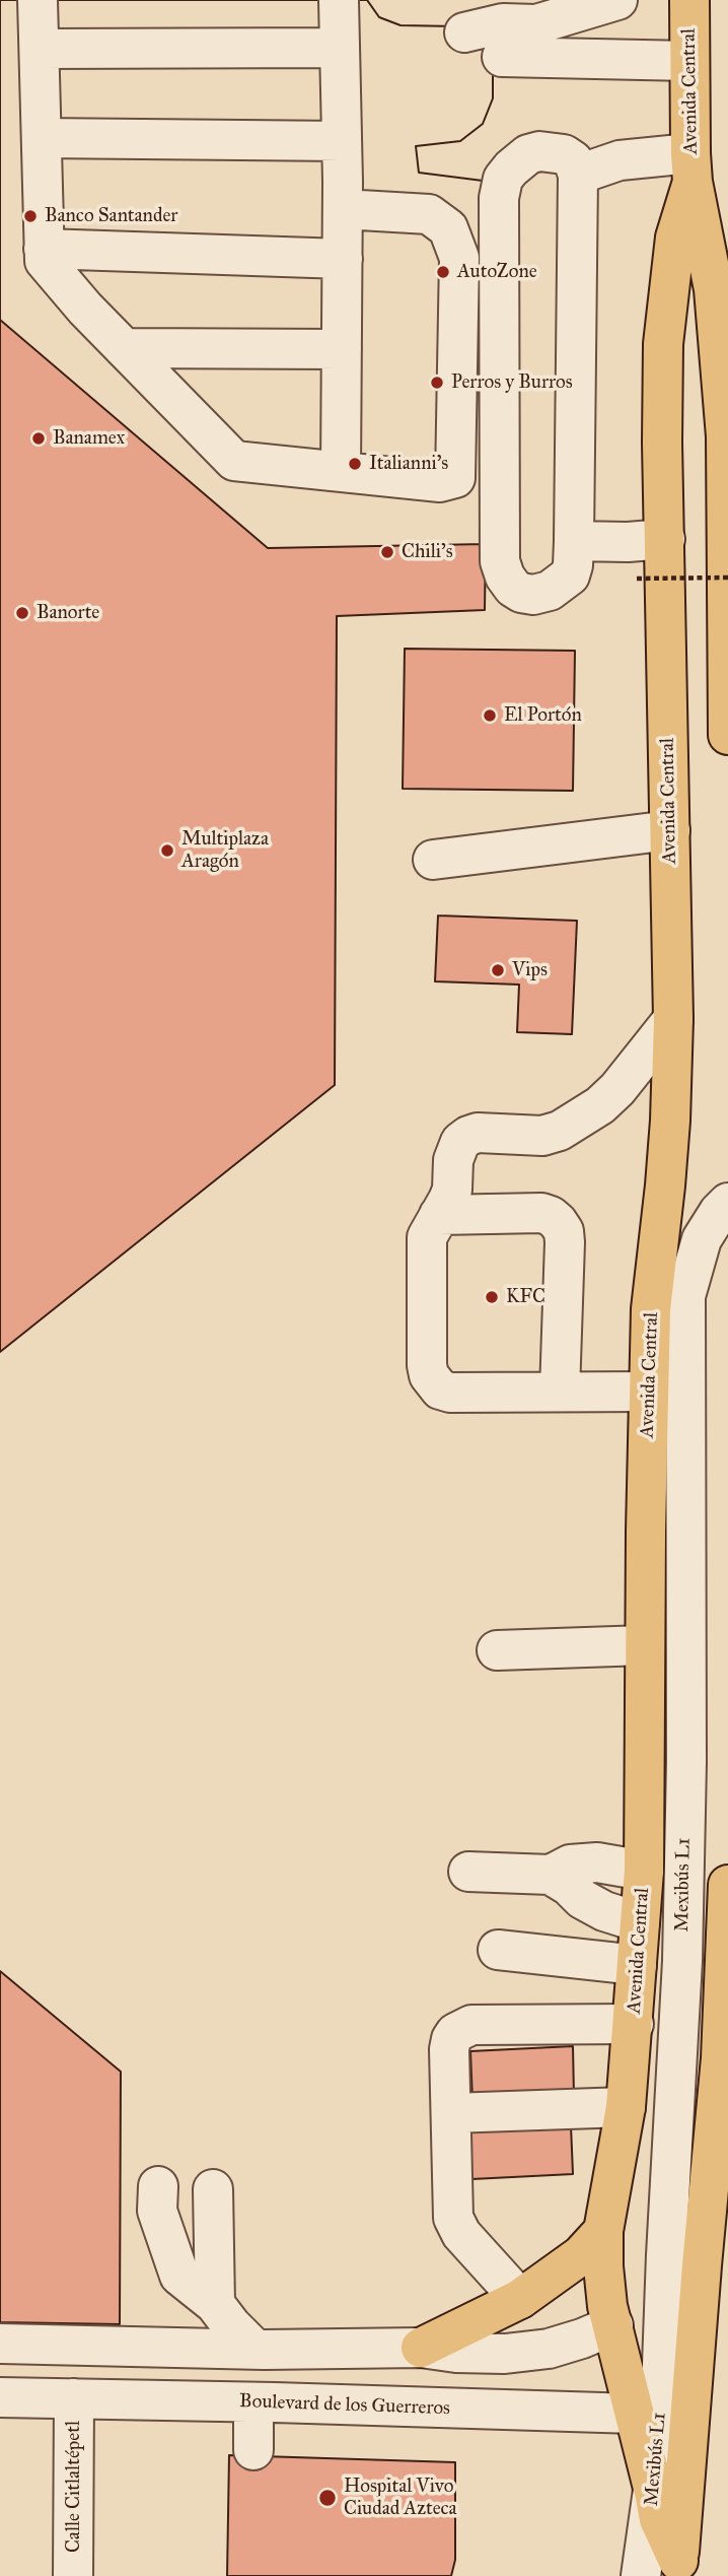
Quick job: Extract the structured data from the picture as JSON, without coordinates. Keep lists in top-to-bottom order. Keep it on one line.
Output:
{"streets":{"main road":["Avenida Central"],"street":["Mexibús L1","Boulevard de los Guerreros","Calle Citlaltépetl"]},"crossings":[["Avenida Central","Mexibús L1"],["Avenida Central","Boulevard de los Guerreros"],["Mexibús L1","Boulevard de los Guerreros"],["Boulevard de los Guerreros","Calle Citlaltépetl"]],"places":["Banco Santander","AutoZone","Perros y Burros","Banamex","Italianni's","Chili's","Banorte","El Portón","Multiplaza Aragón","Vips","KFC","Hospital Vivo Ciudad Azteca"]}
